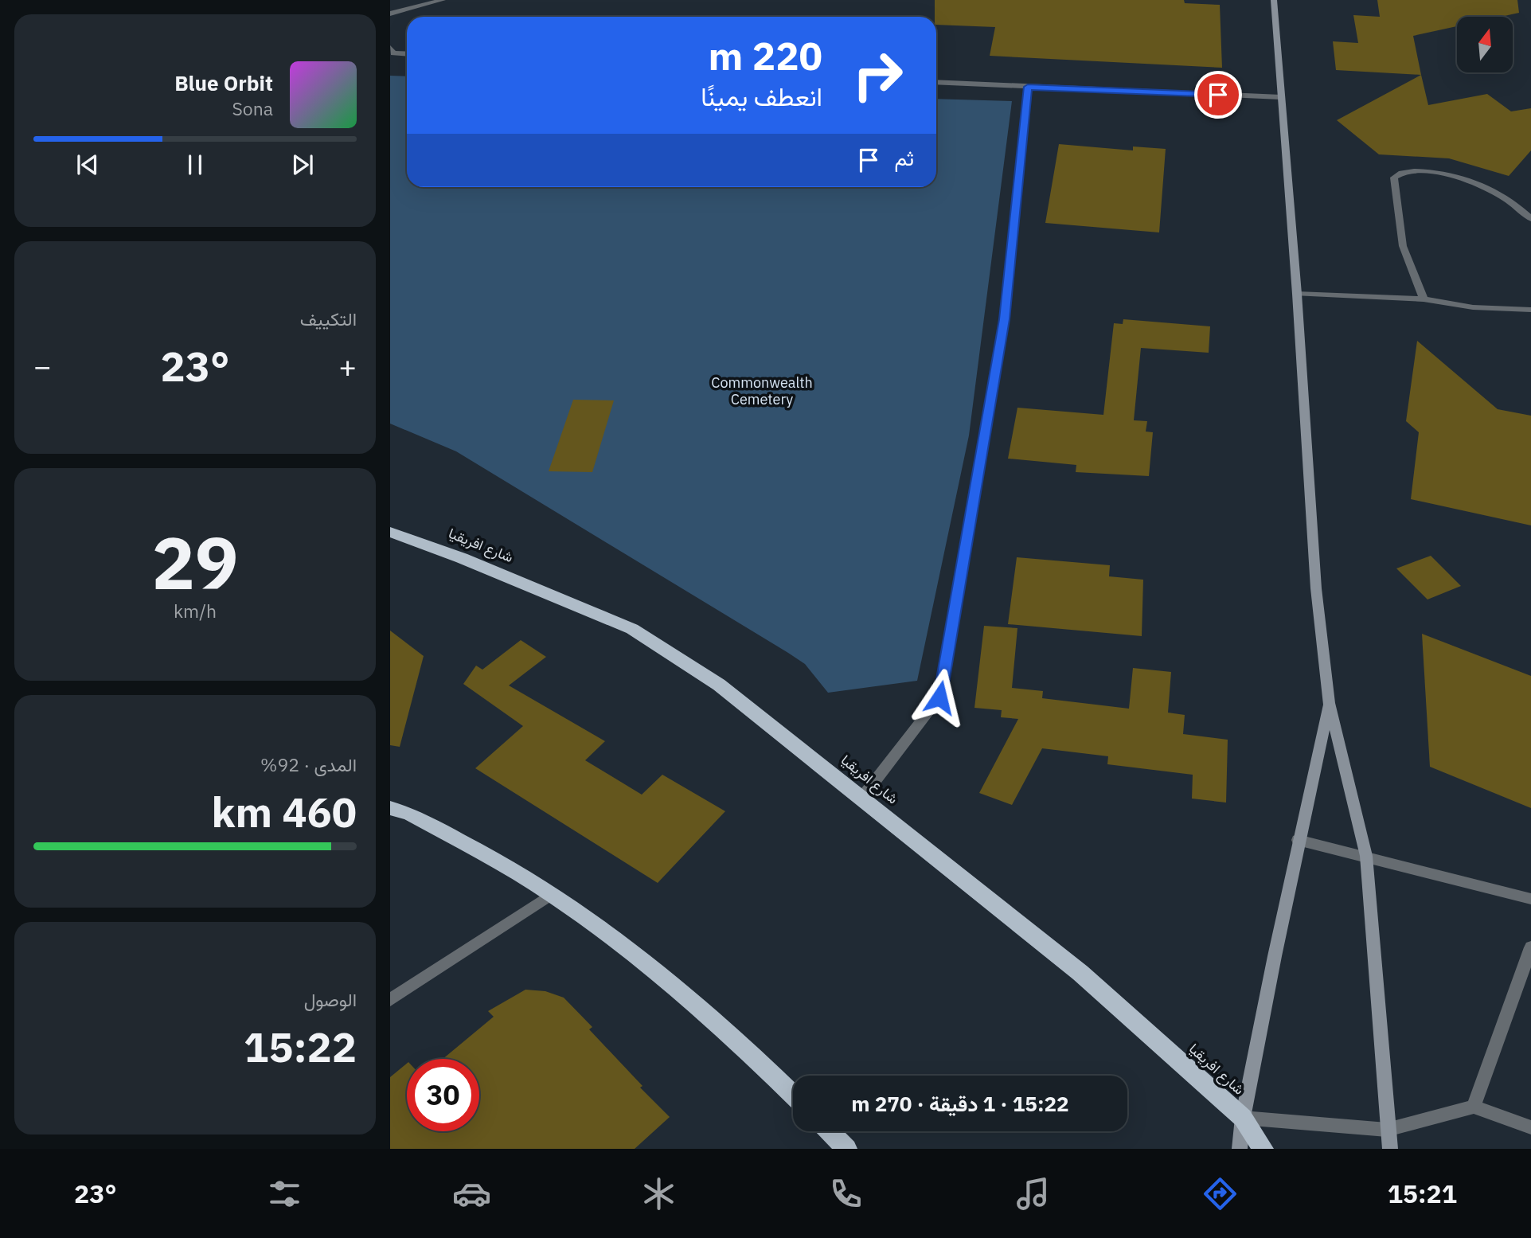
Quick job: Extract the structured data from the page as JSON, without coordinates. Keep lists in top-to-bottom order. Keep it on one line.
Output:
{"streets":{"highway":["شارع افريقيا"]},"parks":["Commonwealth Cemetery"],"north":"top","page":{"turn":["220 m","انعطف يمينًا"],"song":["Blue Orbit","Sona"],"then":"ثم","tile":["التكييف",["29","km/h"],["المدى · 92%","460 km"],["الوصول","15:22"]],"heat":["−","23°","+"],"limit":"30","trip":"15:22 · 1 دقيقة · 270 m","tabs":["15:21","23°"]}}
